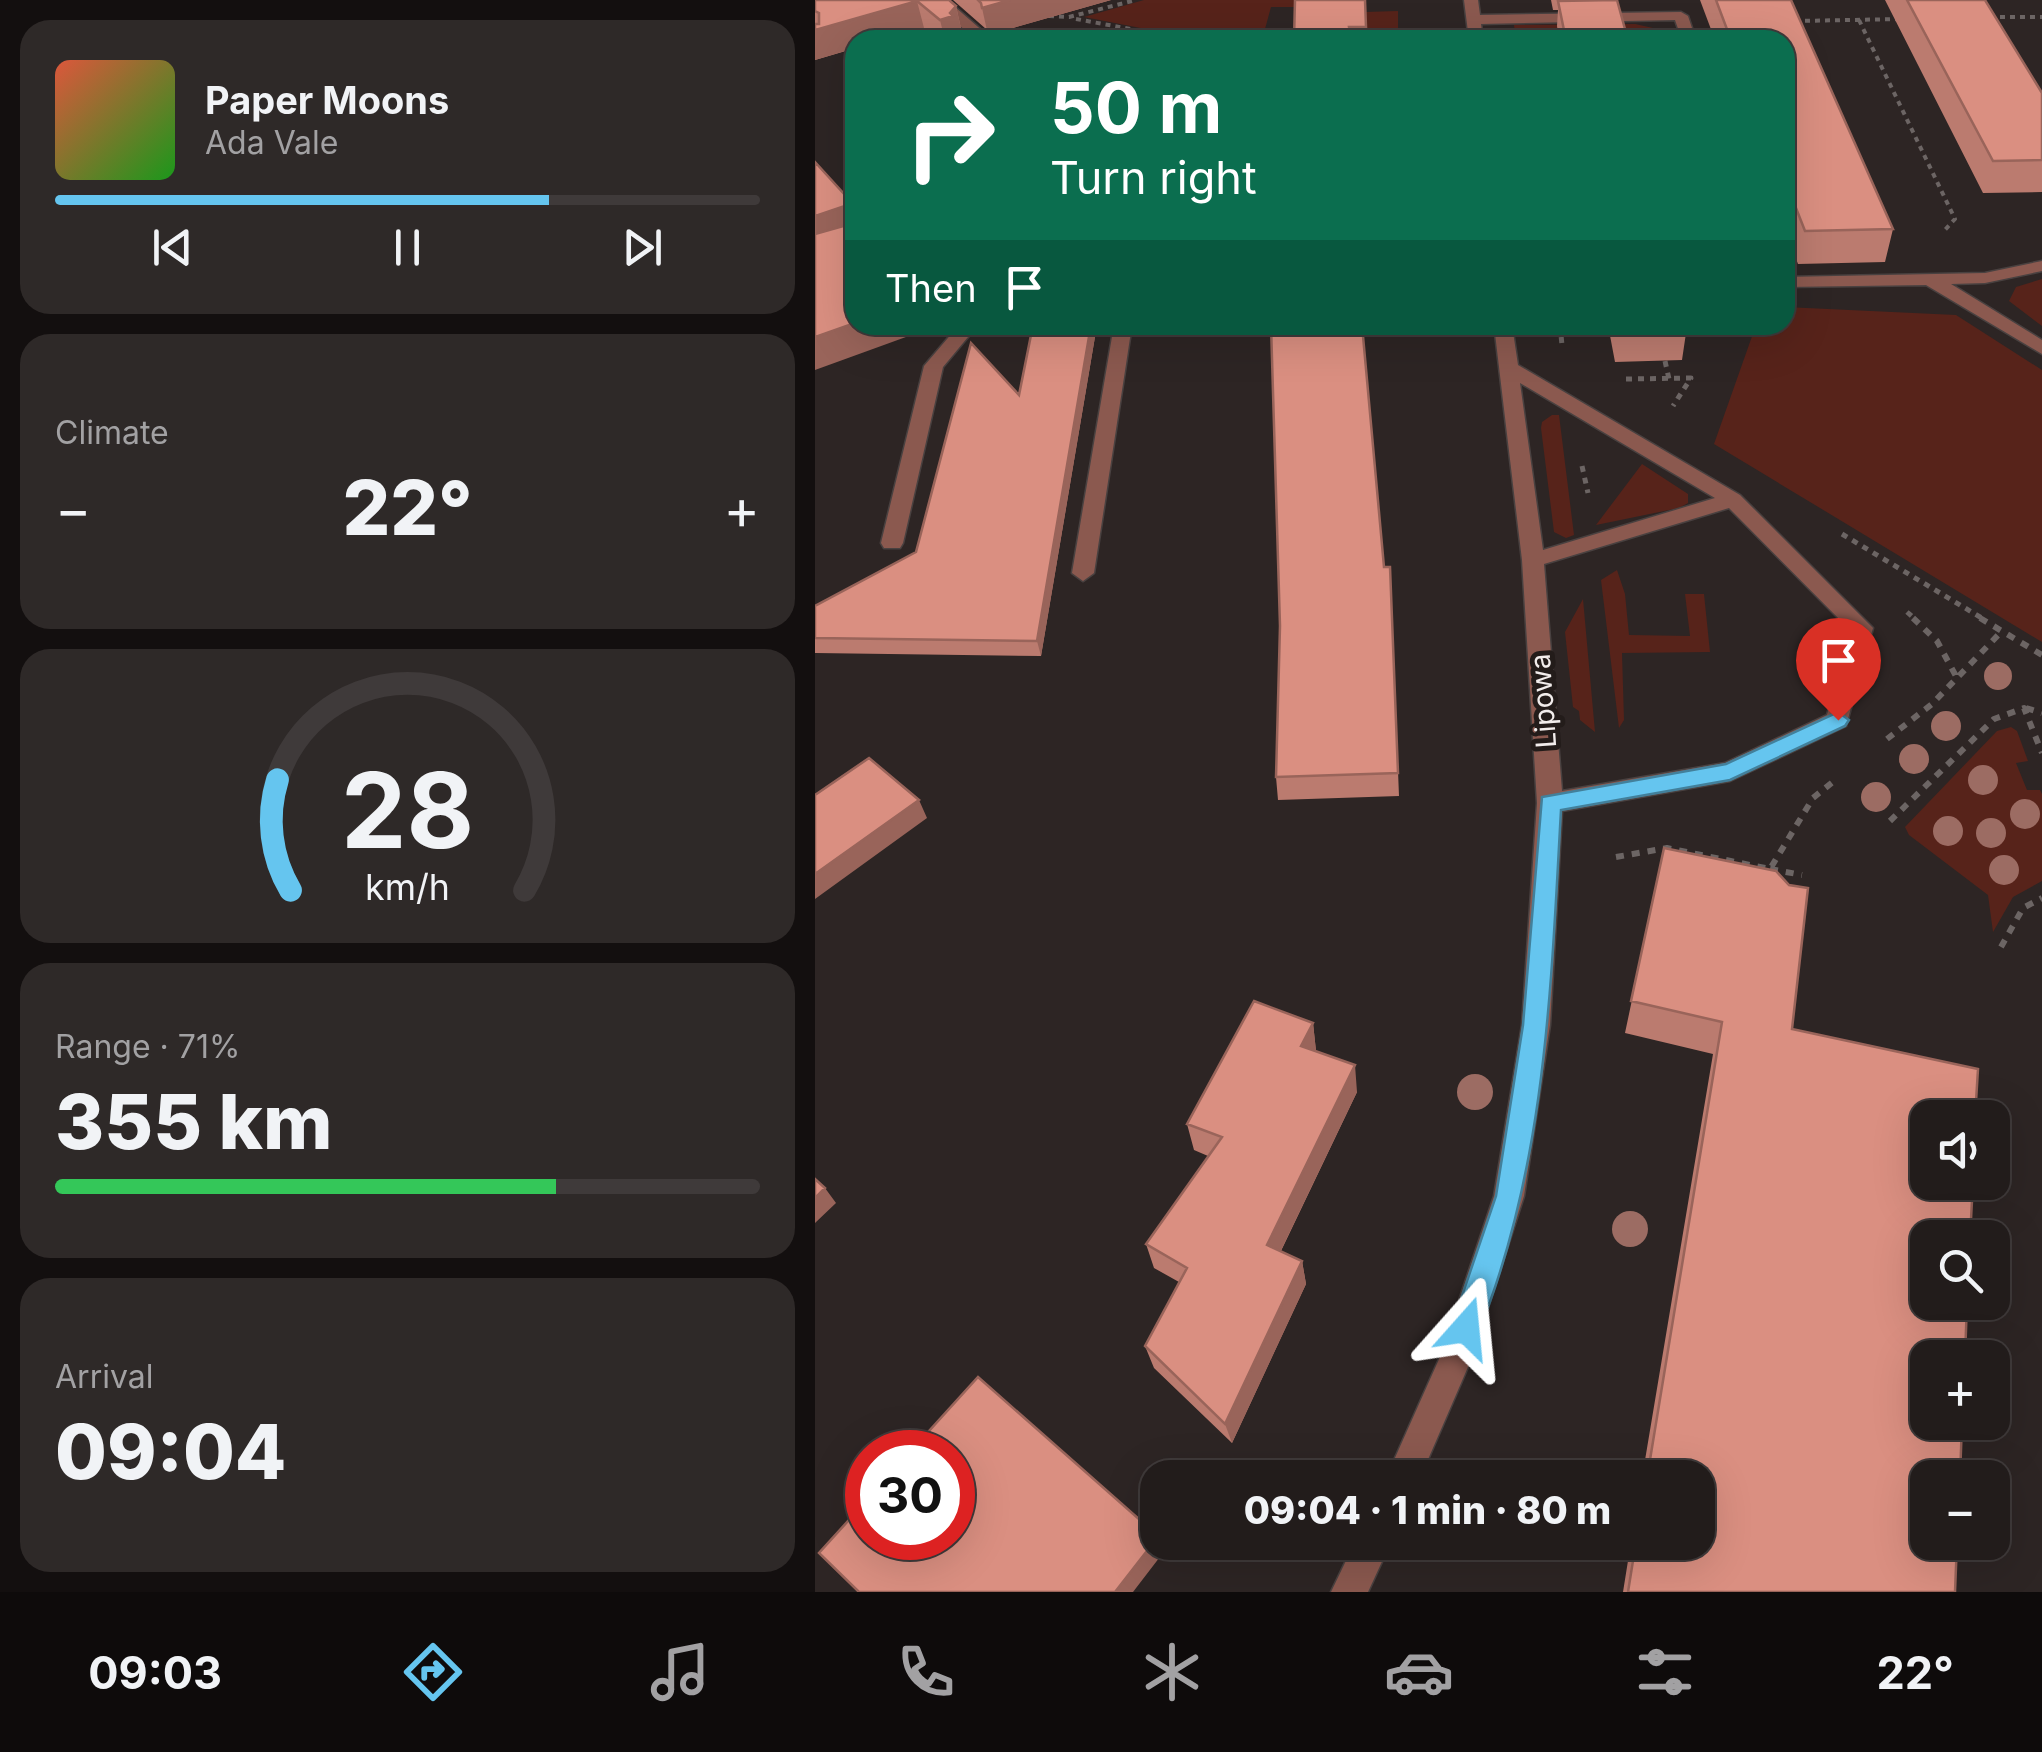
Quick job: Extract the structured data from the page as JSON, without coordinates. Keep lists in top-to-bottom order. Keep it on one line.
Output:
{"streets":{"street":["Lipowa"]},"page":{"turn":["50 m","Turn right"],"song":["Paper Moons","Ada Vale"],"then":"Then","tile":["Climate",["Range · 71%","355 km"],["Arrival","09:04"]],"heat":["−","22°","+"],"map_buttons":["+","−"],"limit":"30","trip":"09:04 · 1 min · 80 m","tabs":["09:03","22°"],"gauge":["28","km/h"]}}
